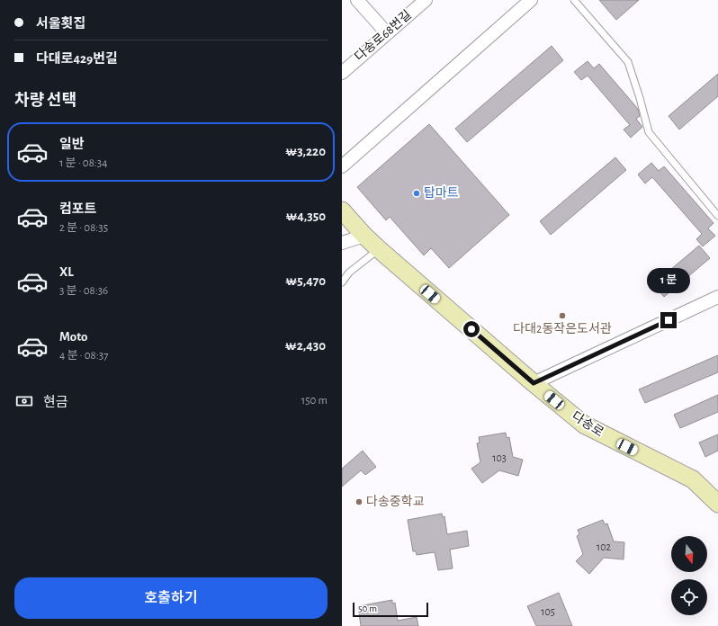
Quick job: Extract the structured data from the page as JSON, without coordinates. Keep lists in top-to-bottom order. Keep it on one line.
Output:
{"streets":{"main road":["다송로"],"street":["다송로68번길"]},"places":["탑마트","다대2동작은도서관","다송중학교"],"house_numbers":["103","102","105"],"scale_bar":"50 m","north":"bottom","page":{"banner":["서울횟집","다대로429번길"],"heading":"차량 선택","list":[{"name":"일반","note":"1 분 · 08:34","value":"₩3,220"},{"name":"컴포트","note":"2 분 · 08:35","value":"₩4,350"},{"name":"XL","note":"3 분 · 08:36","value":"₩5,470"},{"name":"Moto","note":"4 분 · 08:37","value":"₩2,430"}],"bubble":"1 분","pay":["현금","150 m"],"buttons":"호출하기","scale":"50 m"}}
